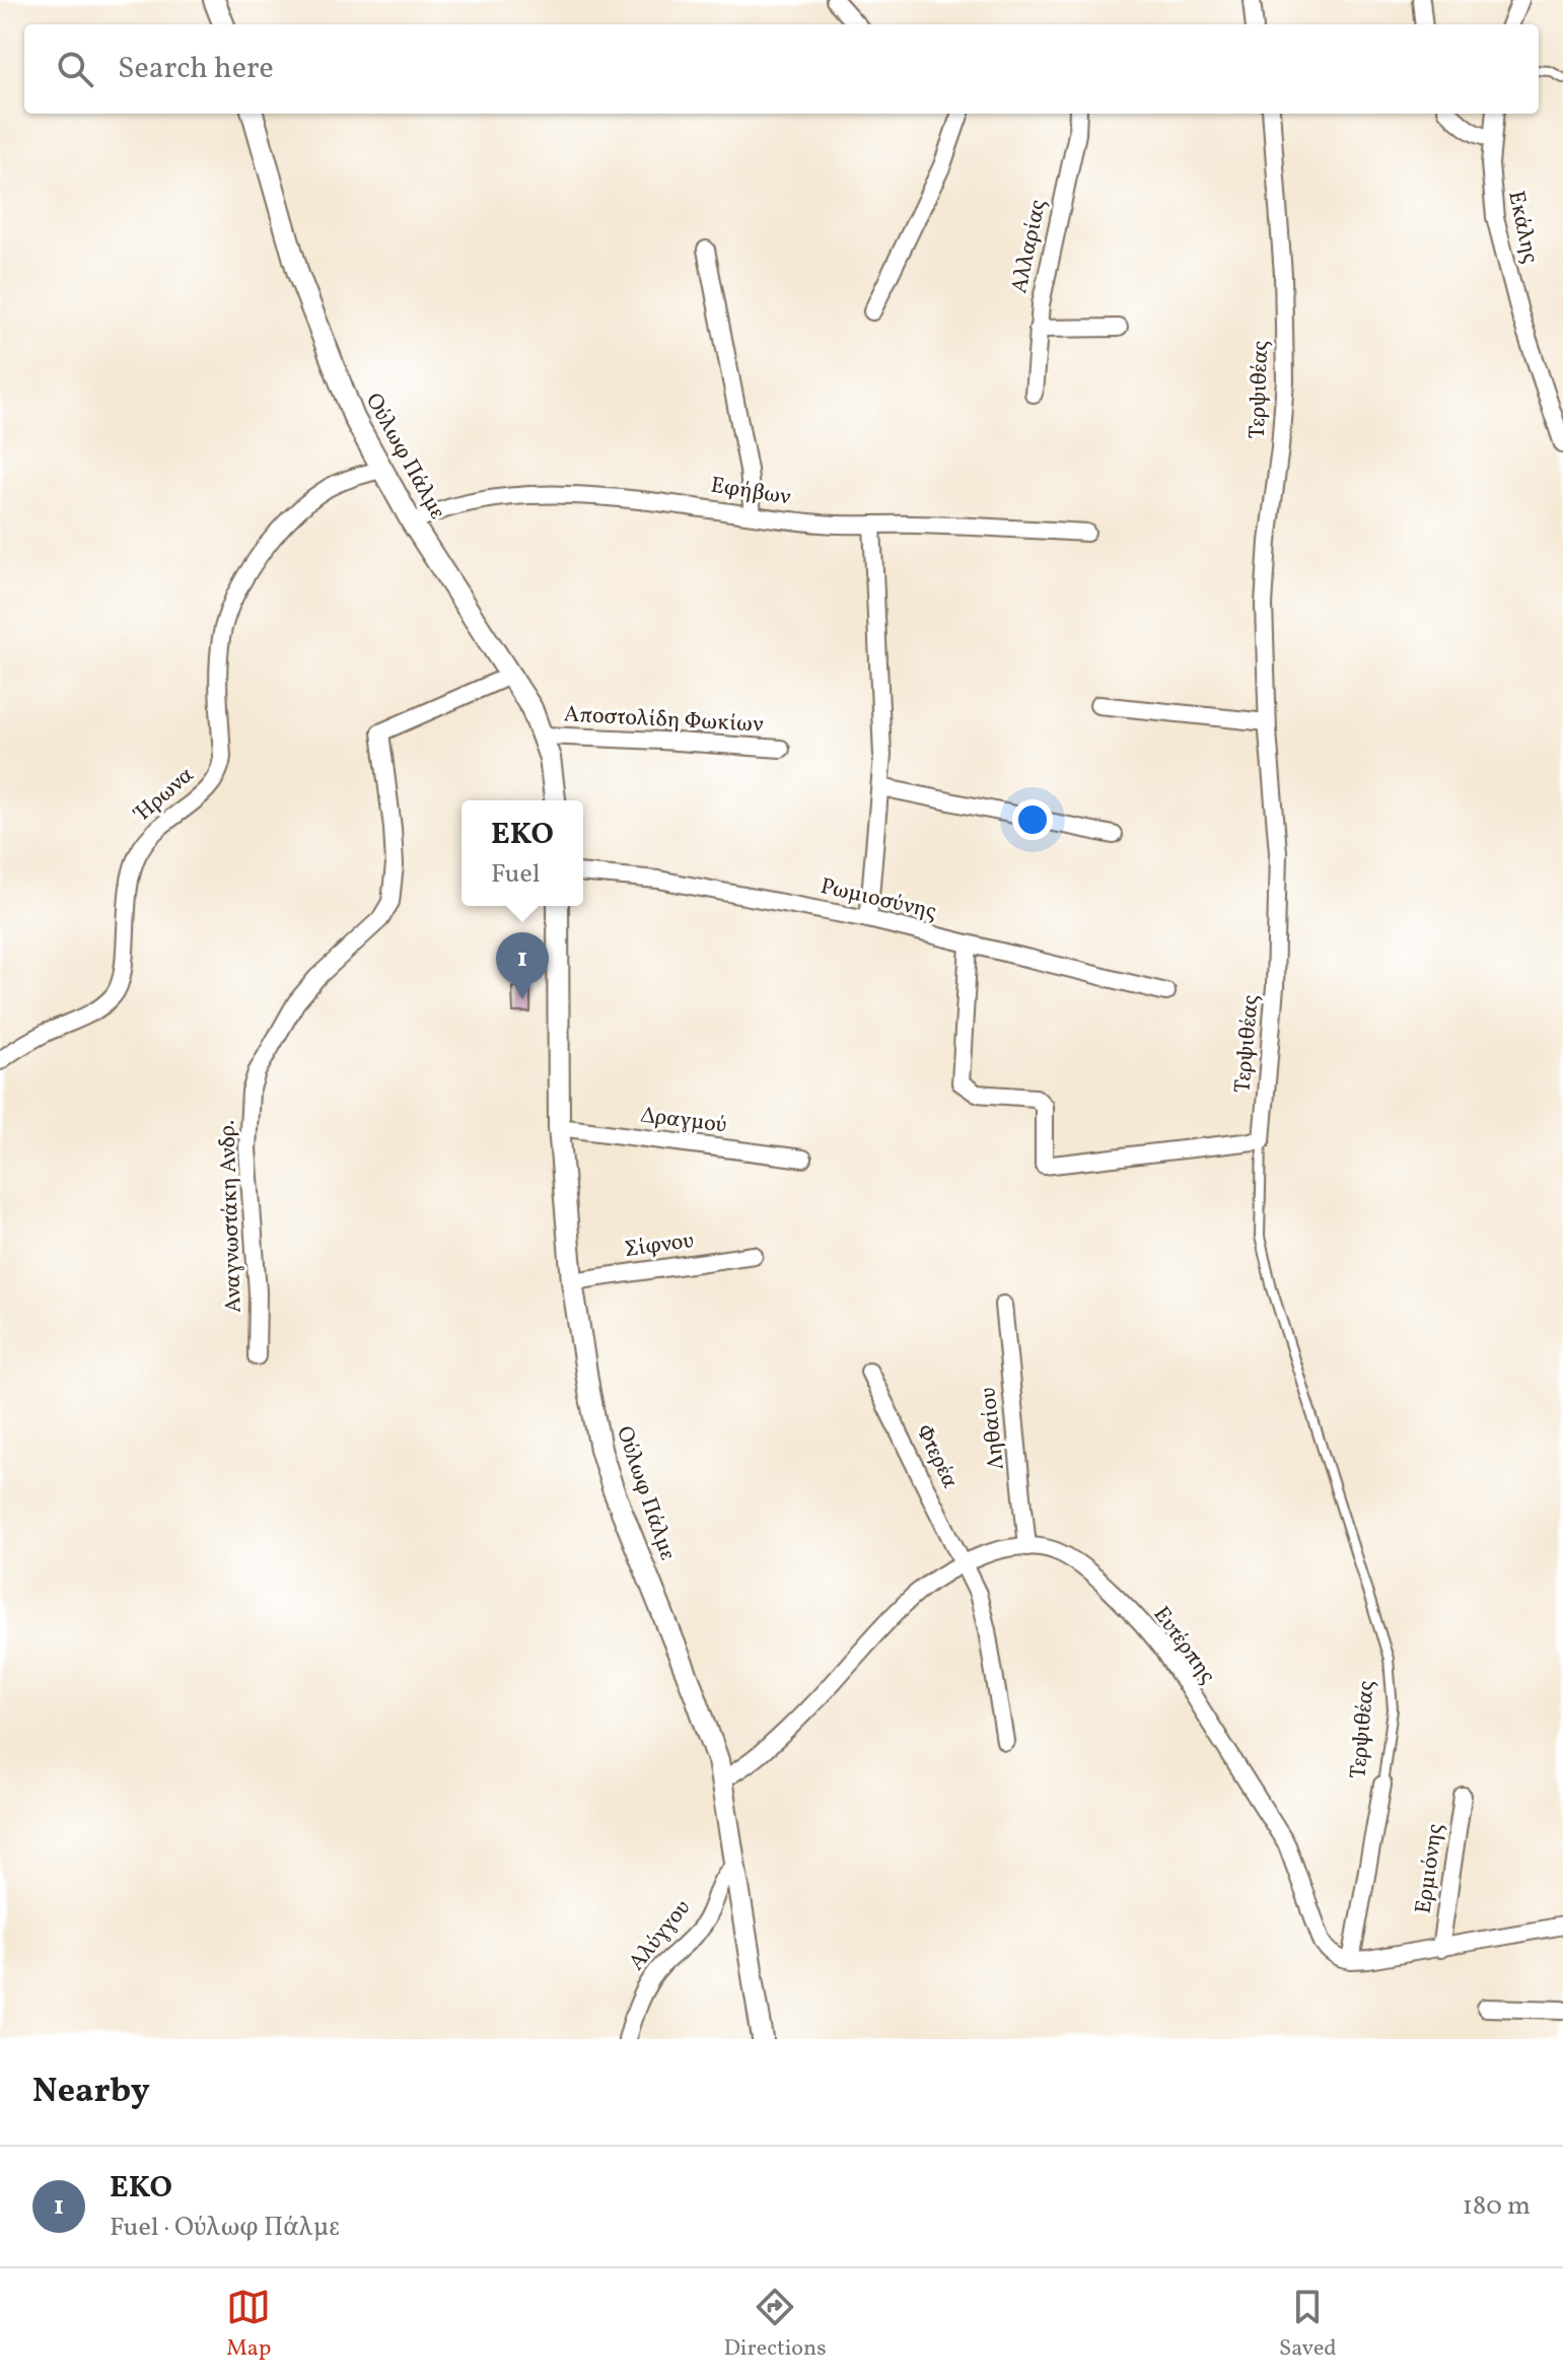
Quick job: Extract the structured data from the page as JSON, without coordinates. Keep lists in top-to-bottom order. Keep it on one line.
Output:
{"streets":{"street":["Εκάλης","Αλλαρίας","Τερψιθέας","Ούλωφ Πάλμε","Εφήβων","Αποστολίδη Φωκίων","Ήρωνα","Ρωμιοσύνης","Δραγμού","Αναγνωστάκη Ανδρ.","Σίφνου","Ληθαίου","Φτερέα","Ευτέρπης","Ερμιόνης","Αλύγγου"]},"crossings":[["Τερψιθέας","Ευτέρπης"],["Ούλωφ Πάλμε","Εφήβων"],["Ούλωφ Πάλμε","Αποστολίδη Φωκίων"],["Ούλωφ Πάλμε","Ήρωνα"],["Ούλωφ Πάλμε","Δραγμού"],["Ούλωφ Πάλμε","Αναγνωστάκη Ανδρ."],["Ούλωφ Πάλμε","Σίφνου"],["Ούλωφ Πάλμε","Ευτέρπης"],["Ούλωφ Πάλμε","Αλύγγου"],["Ληθαίου","Ευτέρπης"],["Φτερέα","Ευτέρπης"]],"page":{"search":"Search here","popup":["EKO","Fuel"],"pins":"1","heading":"Nearby","list":[{"mark":"1","name":"EKO","note":"Fuel · Ούλωφ Πάλμε","value":"180 m"}],"nav":["Map","Directions","Saved"]}}
